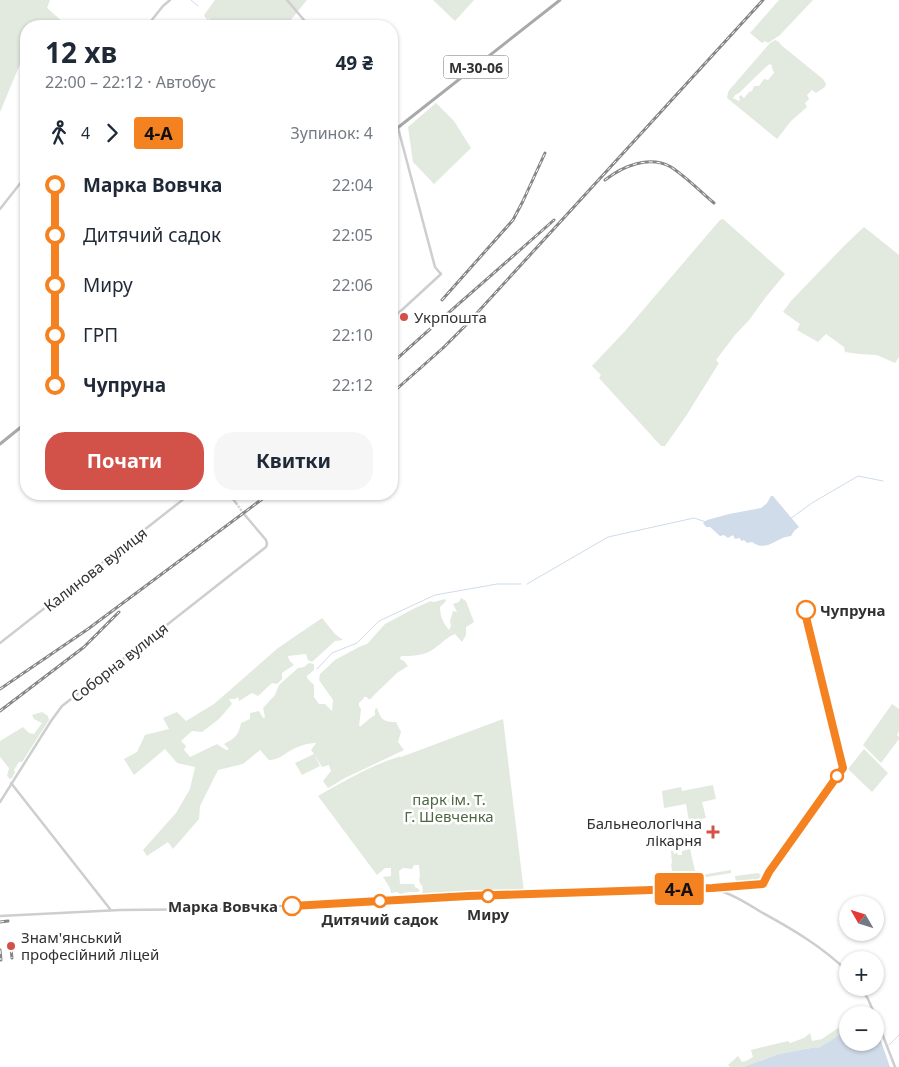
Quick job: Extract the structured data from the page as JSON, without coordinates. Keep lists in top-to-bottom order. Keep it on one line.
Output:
{"streets":{"main road":["М-30-06"],"street":["Калинова вулиця","Соборна вулиця"]},"parks":["парк ім. Т. Г. Шевченка"],"places":{"other":["Укрпошта","Чупруна","Миру","Дитячий садок","Марка Вовчка","Знам'янський професійний ліцей"],"health":["Бальнеологічна лікарня"]},"lines":["bus line 4-А"],"north":"top left","page":{"on_map":"4-А","heading":["12 хв","22:00 – 22:12 · Автобус","49 ₴"],"legs":["4","4-А","Зупинок: 4"],"list":[{"name":"Марка Вовчка","value":"22:04"},{"name":"Дитячий садок","value":"22:05"},{"name":"Миру","value":"22:06"},{"name":"ГРП","value":"22:10"},{"name":"Чупруна","value":"22:12"}],"buttons":["Почати","Квитки"],"map_buttons":["+","−"]}}
